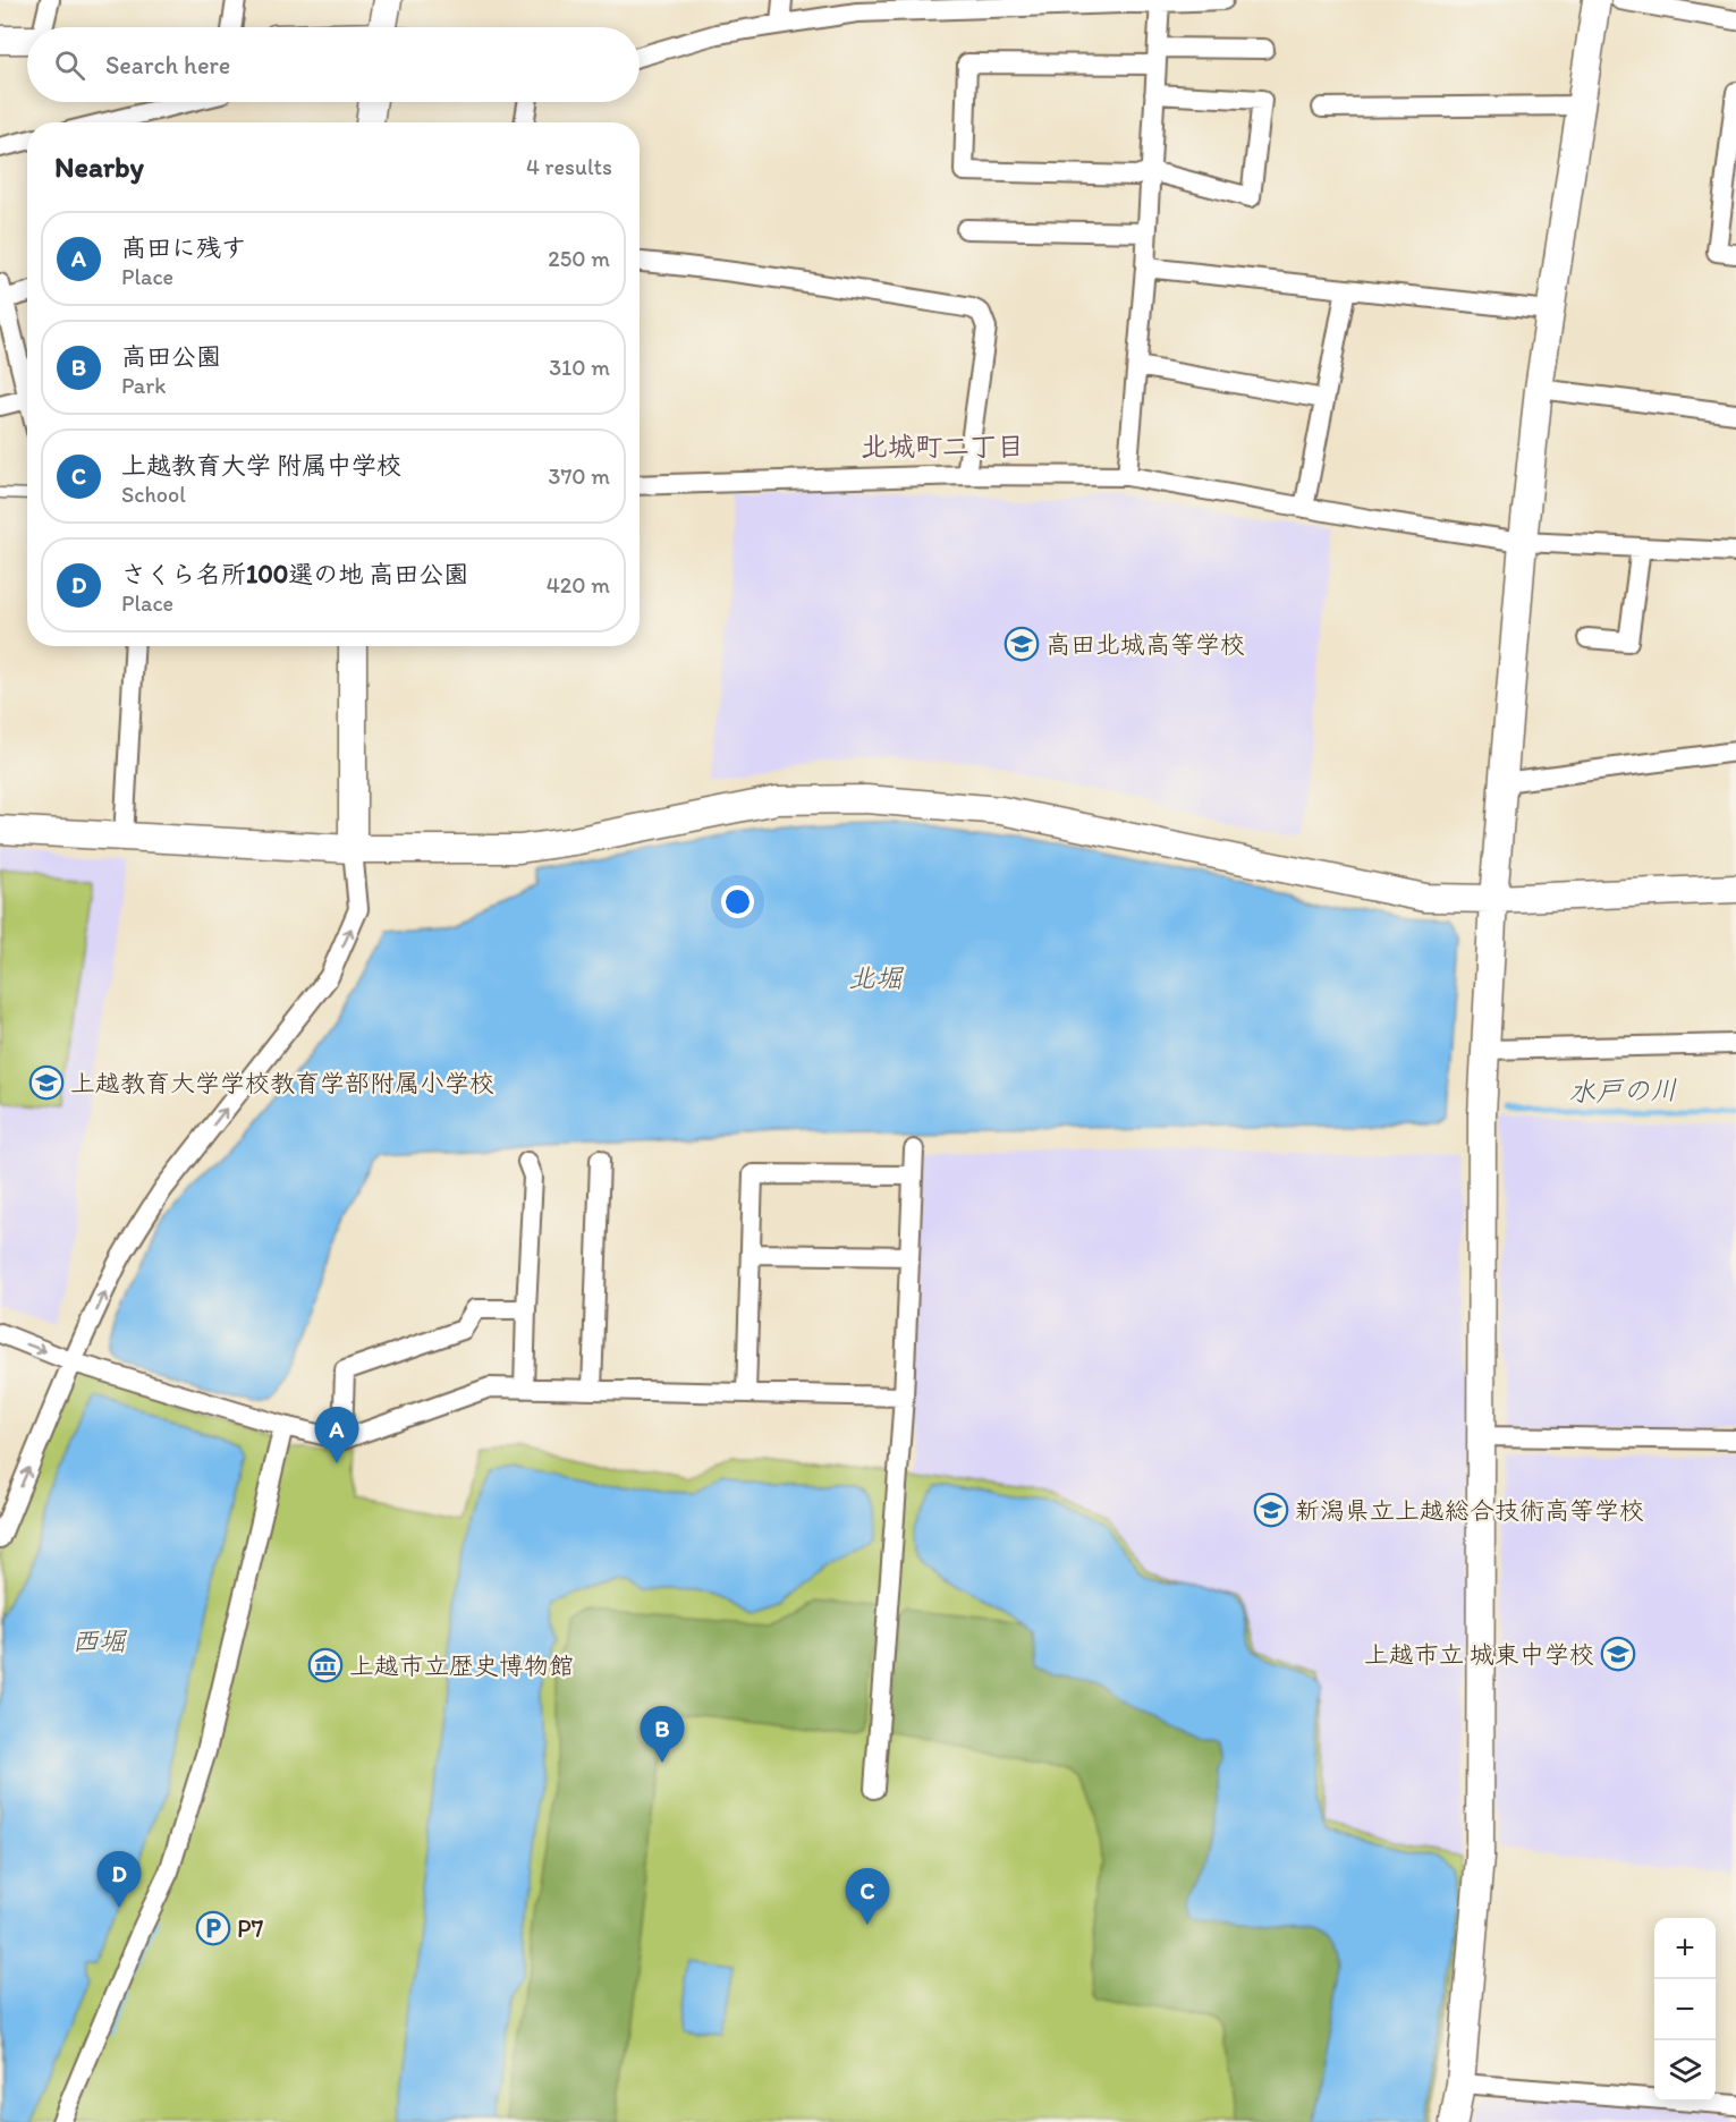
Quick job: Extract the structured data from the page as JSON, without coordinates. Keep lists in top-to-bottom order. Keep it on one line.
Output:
{"districts":["北城町二丁目"],"water":["北堀","水戸の川","西堀"],"places":{"school or university":["高田北城高等学校","上越教育大学学校教育学部附属小学校","新潟県立上越総合技術高等学校","上越市立 城東中学校"],"museum":["上越市立歴史博物館"],"parking":["P7"]},"page":{"search":"Search here","heading":["Nearby","4 results"],"list":[{"mark":"A","name":"髙田に残す","note":"Place","value":"250 m"},{"mark":"B","name":"高田公園","note":"Park","value":"310 m"},{"mark":"C","name":"上越教育大学 附属中学校","note":"School","value":"370 m"},{"mark":"D","name":"さくら名所100選の地 高田公園","note":"Place","value":"420 m"}],"pins":["A","B","D","C"],"map_buttons":["+","−"]}}
